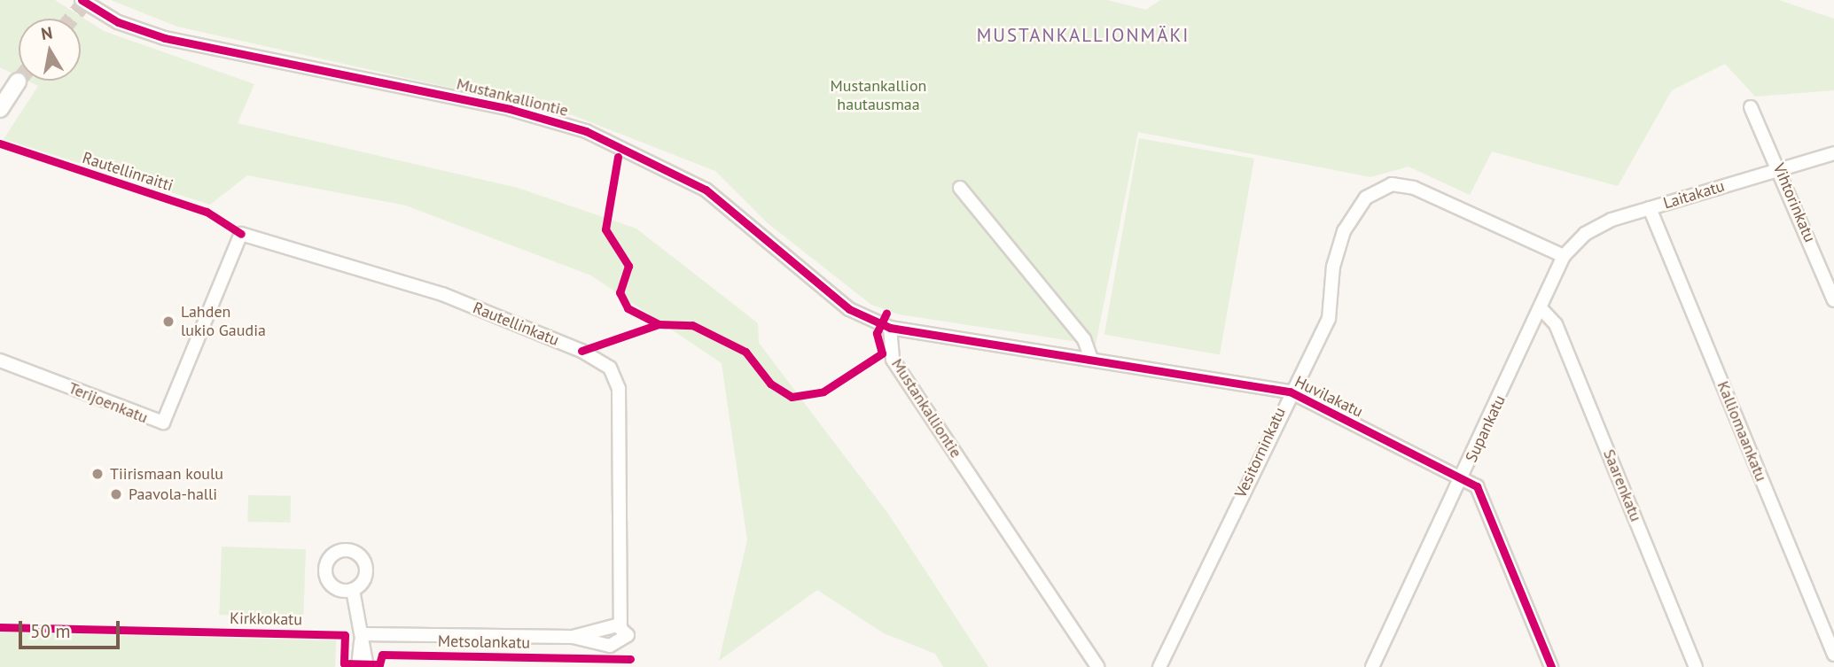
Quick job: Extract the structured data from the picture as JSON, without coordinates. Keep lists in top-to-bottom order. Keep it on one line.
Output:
{"streets":{"street":["Mustankalliontie","Laitakatu","Vihtorinkatu","Rautellinkatu","Huvilakatu","Terijoenkatu","Supankatu","Kalliomaankatu","Vesitorninkatu","Saarenkatu","Metsolankatu"],"cycle path":["Rautellinraitti","Kirkkokatu"]},"crossings":[["Mustankalliontie","Huvilakatu"],["Laitakatu","Vihtorinkatu"],["Laitakatu","Supankatu"],["Laitakatu","Kalliomaankatu"],["Laitakatu","Vesitorninkatu"],["Rautellinkatu","Terijoenkatu"],["Rautellinkatu","Metsolankatu"],["Huvilakatu","Supankatu"],["Huvilakatu","Vesitorninkatu"],["Supankatu","Vesitorninkatu"],["Supankatu","Saarenkatu"]],"districts":["MUSTANKALLIONMÄKI"],"parks":["Mustankallion hautausmaa"],"places":["Lahden lukio Gaudia","Tiirismaan koulu","Paavola-halli"],"scale_bar":"50 m","north":"top"}
